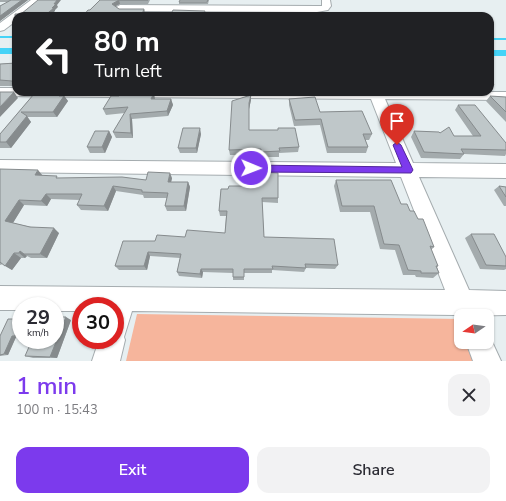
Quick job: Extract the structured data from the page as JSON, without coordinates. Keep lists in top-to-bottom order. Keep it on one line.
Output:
{"north":"left","page":{"turn":["80 m","Turn left"],"speed":"29 km/h","limit":"30","heading":["1 min","100 m · 15:43"],"buttons":["Exit","Share"]}}
